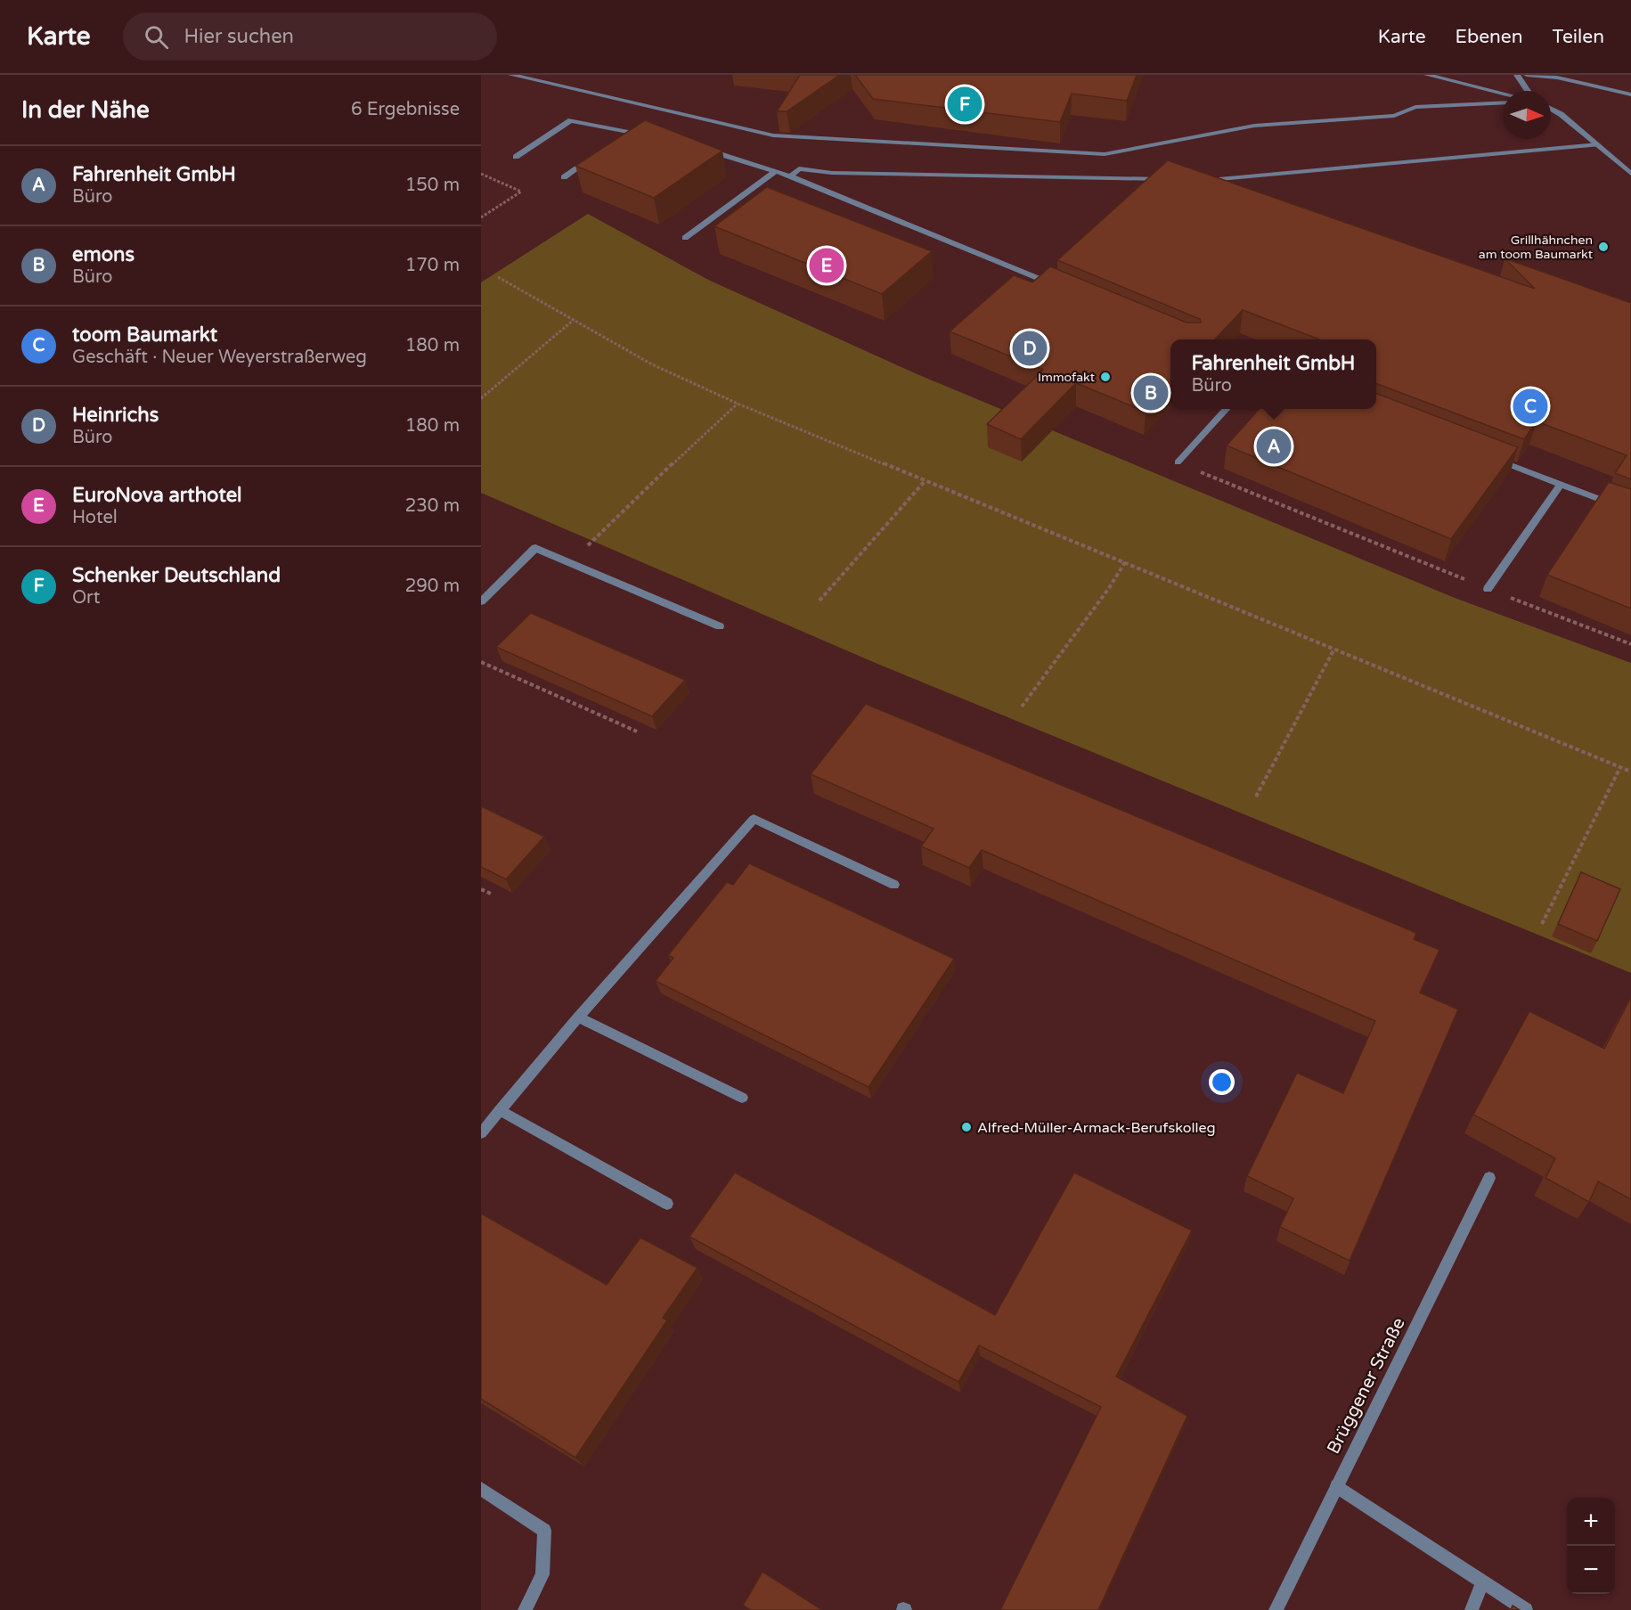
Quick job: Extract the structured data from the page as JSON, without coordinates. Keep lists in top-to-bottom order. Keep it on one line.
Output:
{"streets":{"street":["Brüggener Straße"]},"places":["Grillhähnchen am toom Baumarkt","Immofakt","Alfred-Müller-Armack-Berufskolleg"],"north":"right","page":{"header":"Karte","search":"Hier suchen","nav":["Karte","Ebenen","Teilen"],"heading":["In der Nähe","6 Ergebnisse"],"pins":["F","E","D","B","C","A"],"list":[{"mark":"A","name":"Fahrenheit GmbH","note":"Büro","value":"150 m"},{"mark":"B","name":"emons","note":"Büro","value":"170 m"},{"mark":"C","name":"toom Baumarkt","note":"Geschäft · Neuer Weyerstraßerweg","value":"180 m"},{"mark":"D","name":"Heinrichs","note":"Büro","value":"180 m"},{"mark":"E","name":"EuroNova arthotel","note":"Hotel","value":"230 m"},{"mark":"F","name":"Schenker Deutschland","note":"Ort","value":"290 m"}],"popup":["Fahrenheit GmbH","Büro"],"map_buttons":["+","−"]}}
